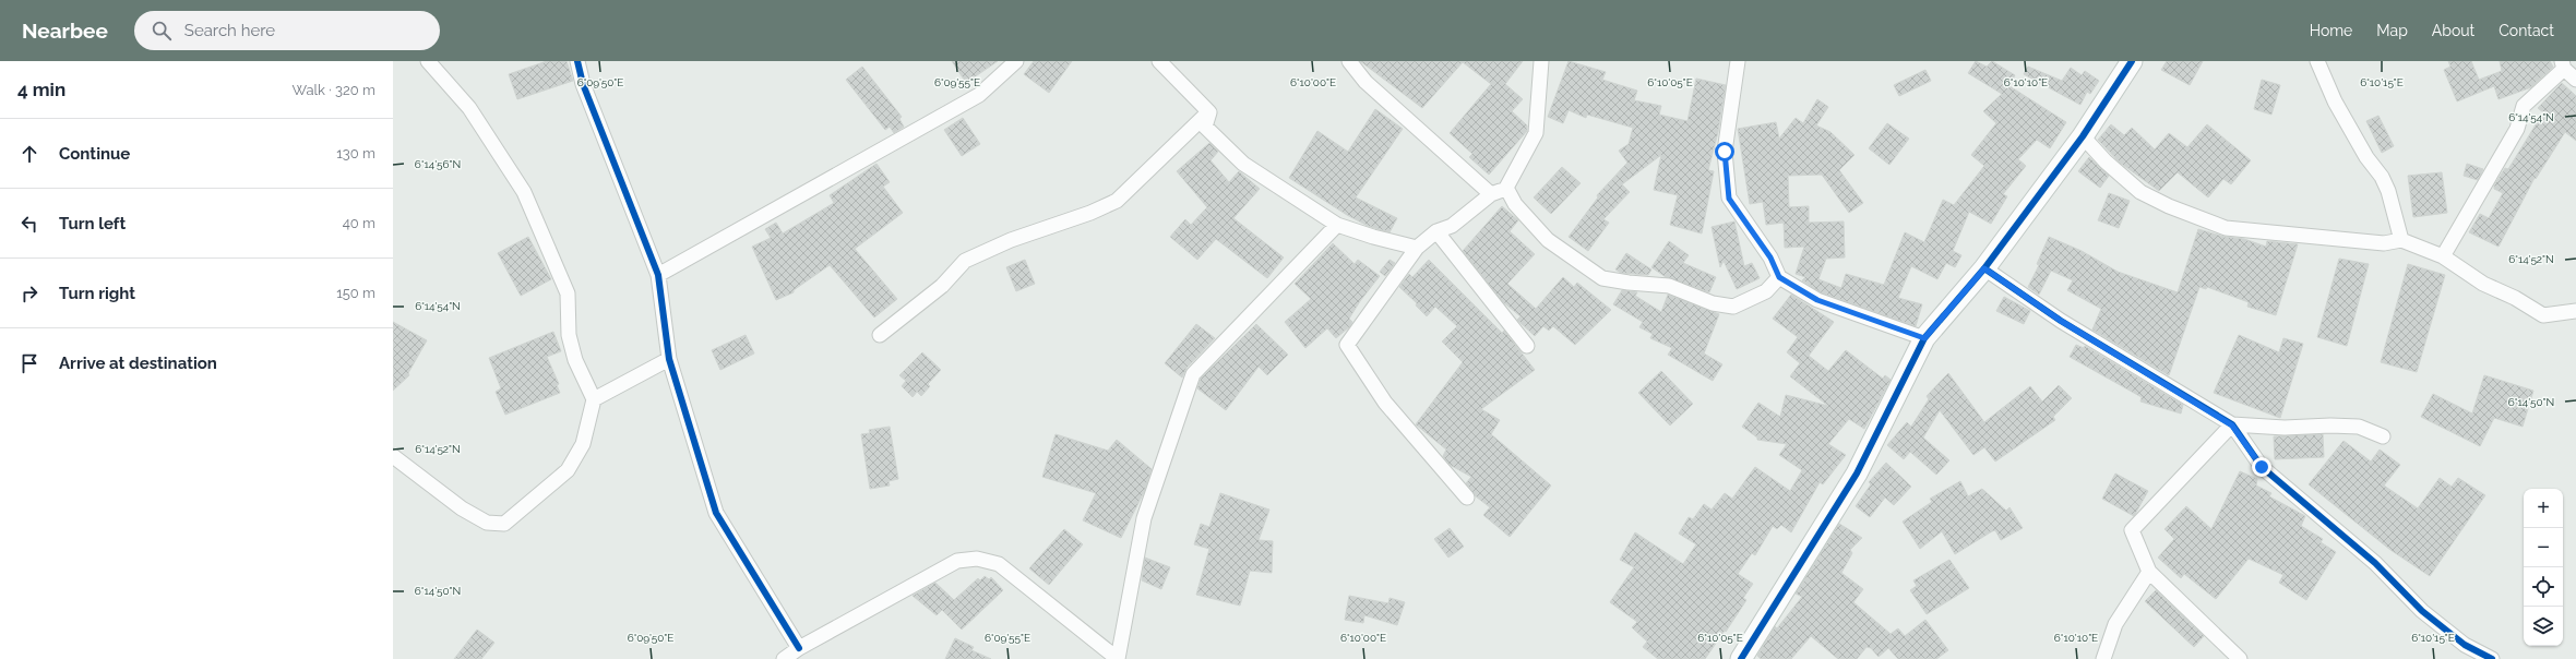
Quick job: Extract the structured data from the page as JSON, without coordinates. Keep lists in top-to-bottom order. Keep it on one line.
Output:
{"page":{"header":"Nearbee","search":"Search here","nav":["Home","Map","About","Contact"],"heading":["4 min","Walk · 320 m"],"list":[["Continue","130 m"],["Turn left","40 m"],["Turn right","150 m"],"Arrive at destination"],"map_buttons":["+","−"]},"coordinates":["6°09'50\"E","6°09'55\"E","6°10'00\"E","6°10'05\"E","6°10'10\"E","6°10'15\"E","6°14'54\"N","6°14'56\"N","6°14'52\"N","6°14'50\"N"]}
